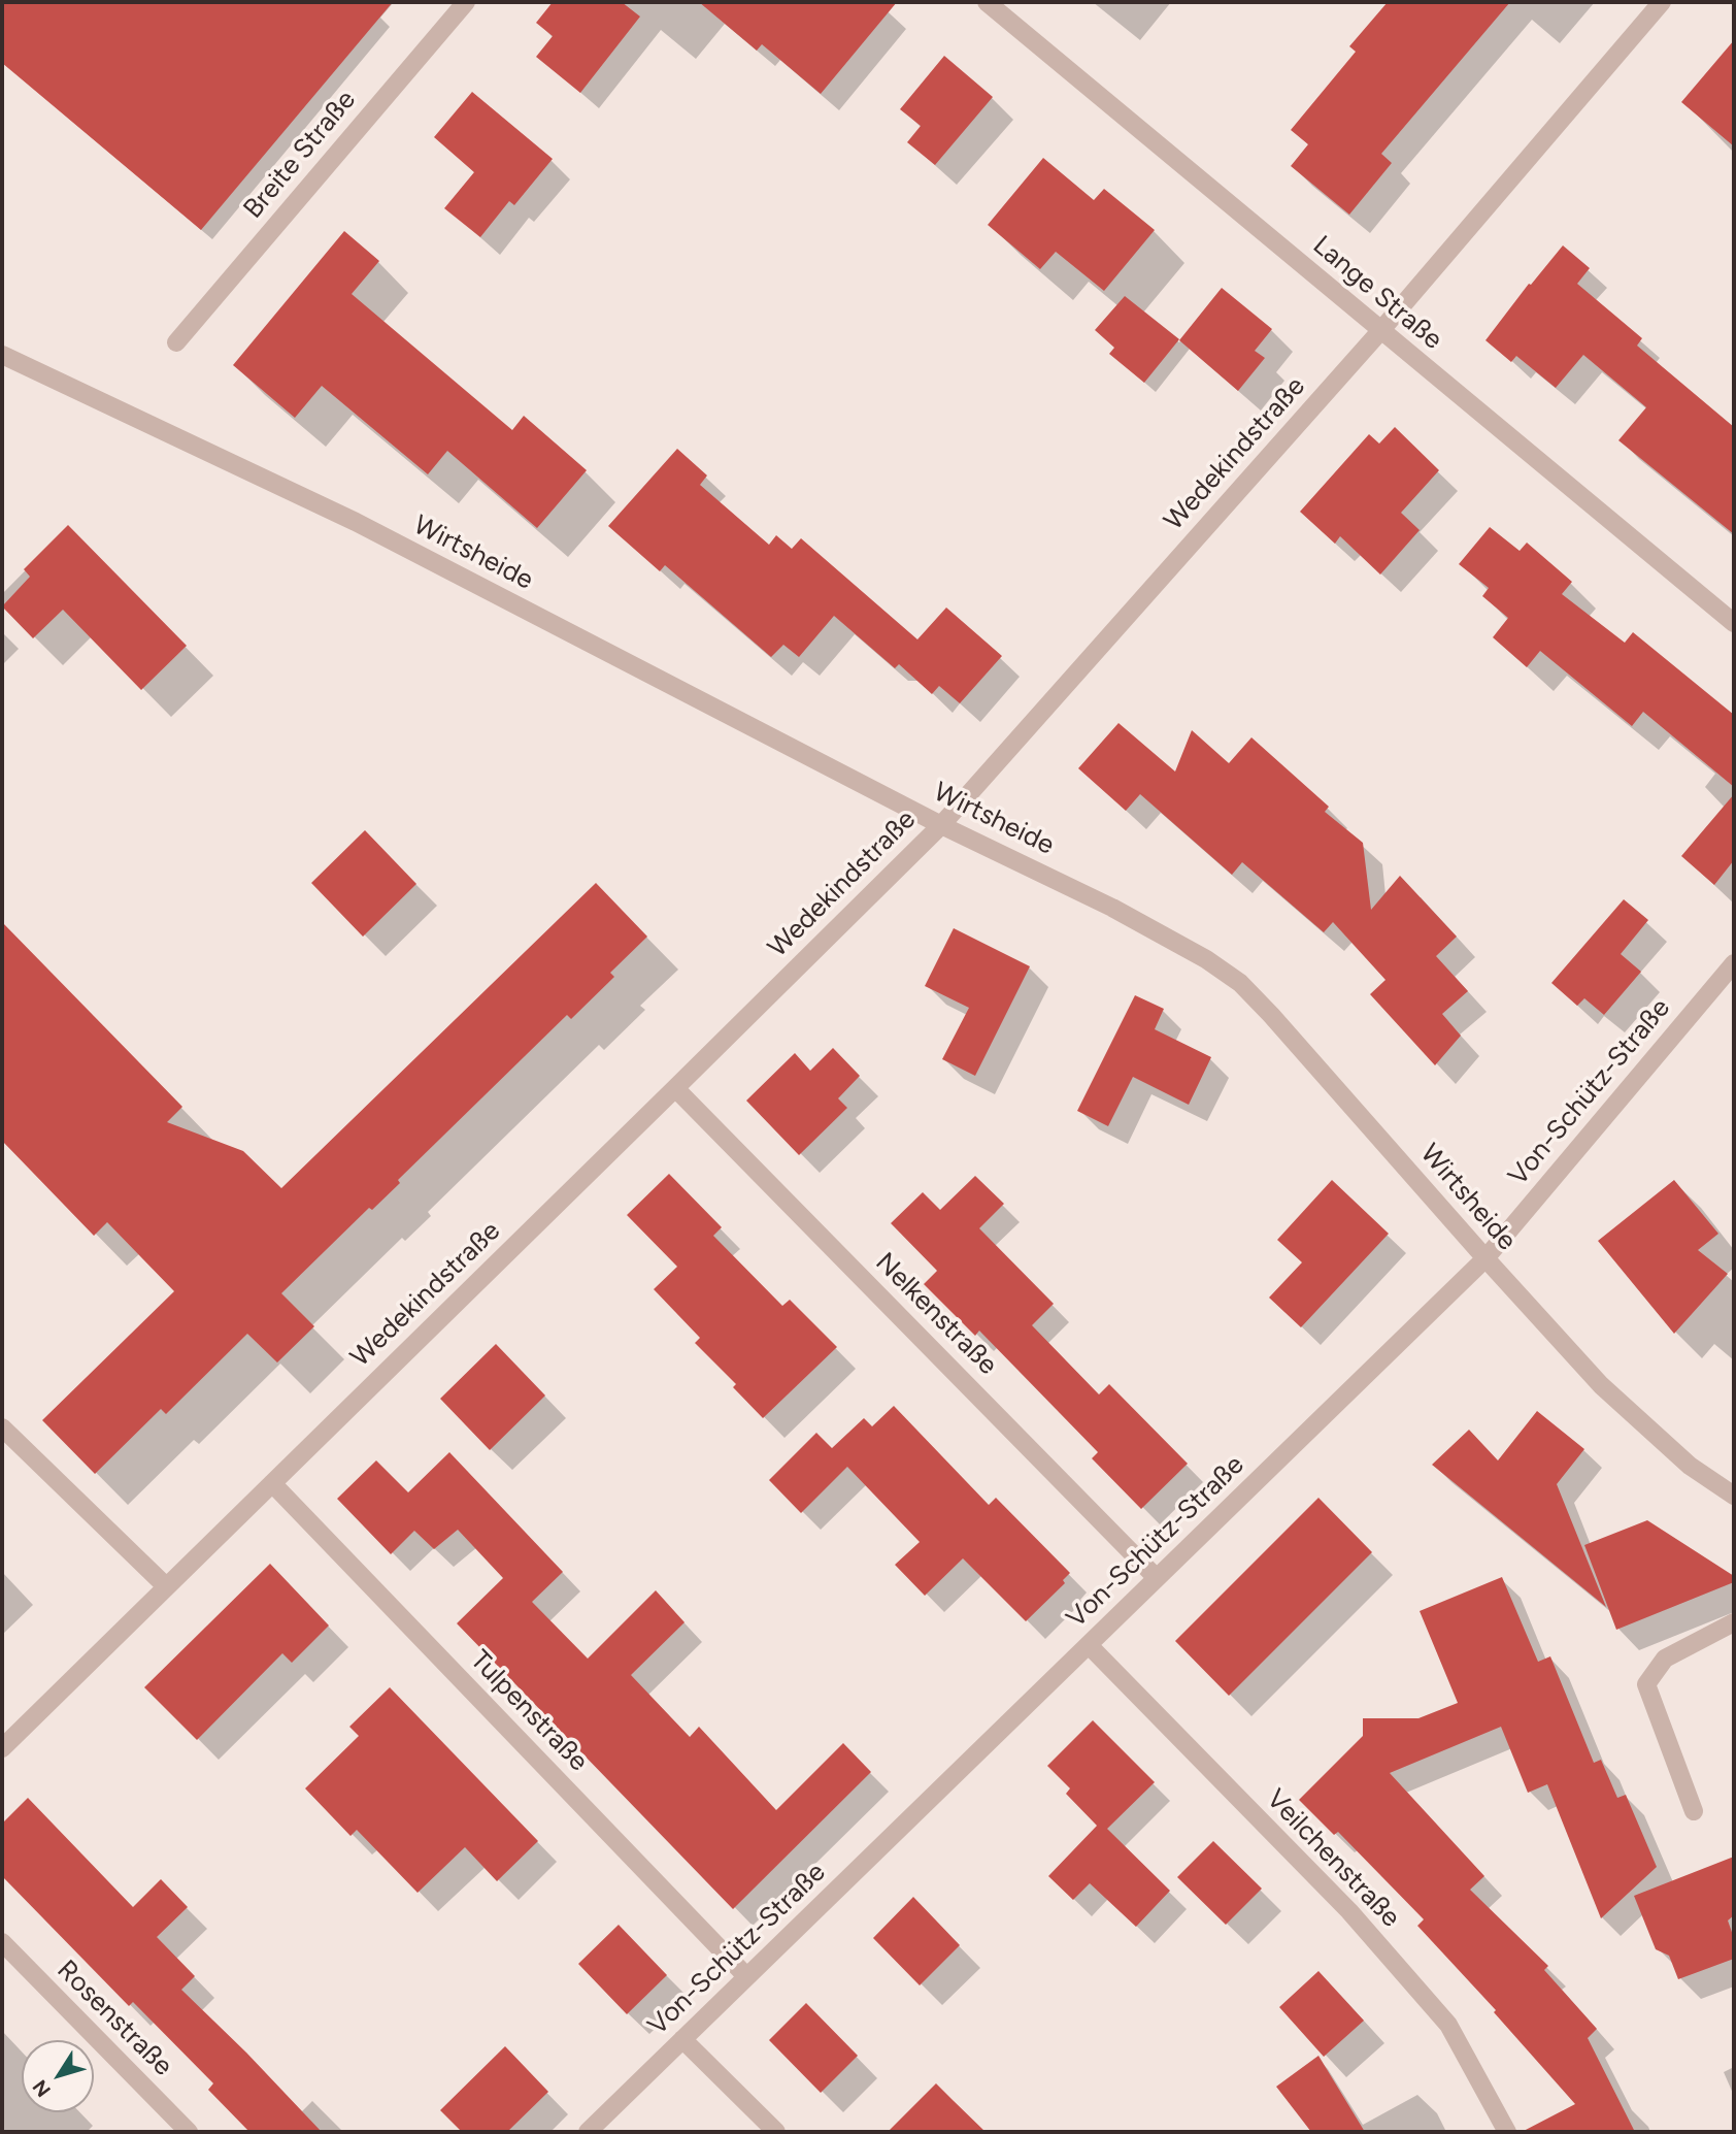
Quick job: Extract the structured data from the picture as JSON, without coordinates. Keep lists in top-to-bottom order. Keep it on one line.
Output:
{"streets":{"street":["Breite Straße","Lange Straße","Wedekindstraße","Wirtsheide","Von-Schütz-Straße","Nelkenstraße","Tulpenstraße","Veilchenstraße","Rosenstraße"]},"crossings":[["Lange Straße","Wedekindstraße"],["Wedekindstraße","Wirtsheide"],["Wedekindstraße","Nelkenstraße"],["Wedekindstraße","Tulpenstraße"],["Wirtsheide","Von-Schütz-Straße"],["Von-Schütz-Straße","Nelkenstraße"],["Von-Schütz-Straße","Tulpenstraße"],["Von-Schütz-Straße","Veilchenstraße"]],"north":"bottom left"}
